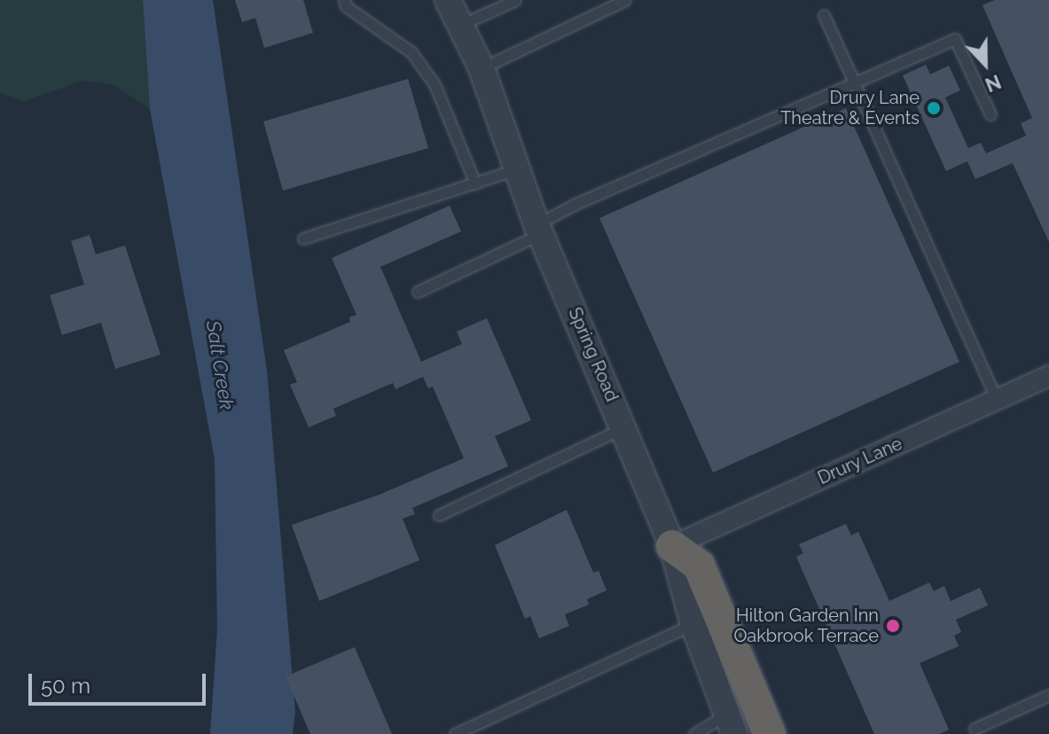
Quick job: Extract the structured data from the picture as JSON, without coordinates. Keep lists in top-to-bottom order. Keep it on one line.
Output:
{"streets":{"street":["Spring Road","Drury Lane"]},"crossings":[["Spring Road","Drury Lane"]],"water":["Salt Creek"],"places":["Drury Lane Theatre & Events","Hilton Garden Inn Oakbrook Terrace"],"scale_bar":"50 m","north":"bottom"}
